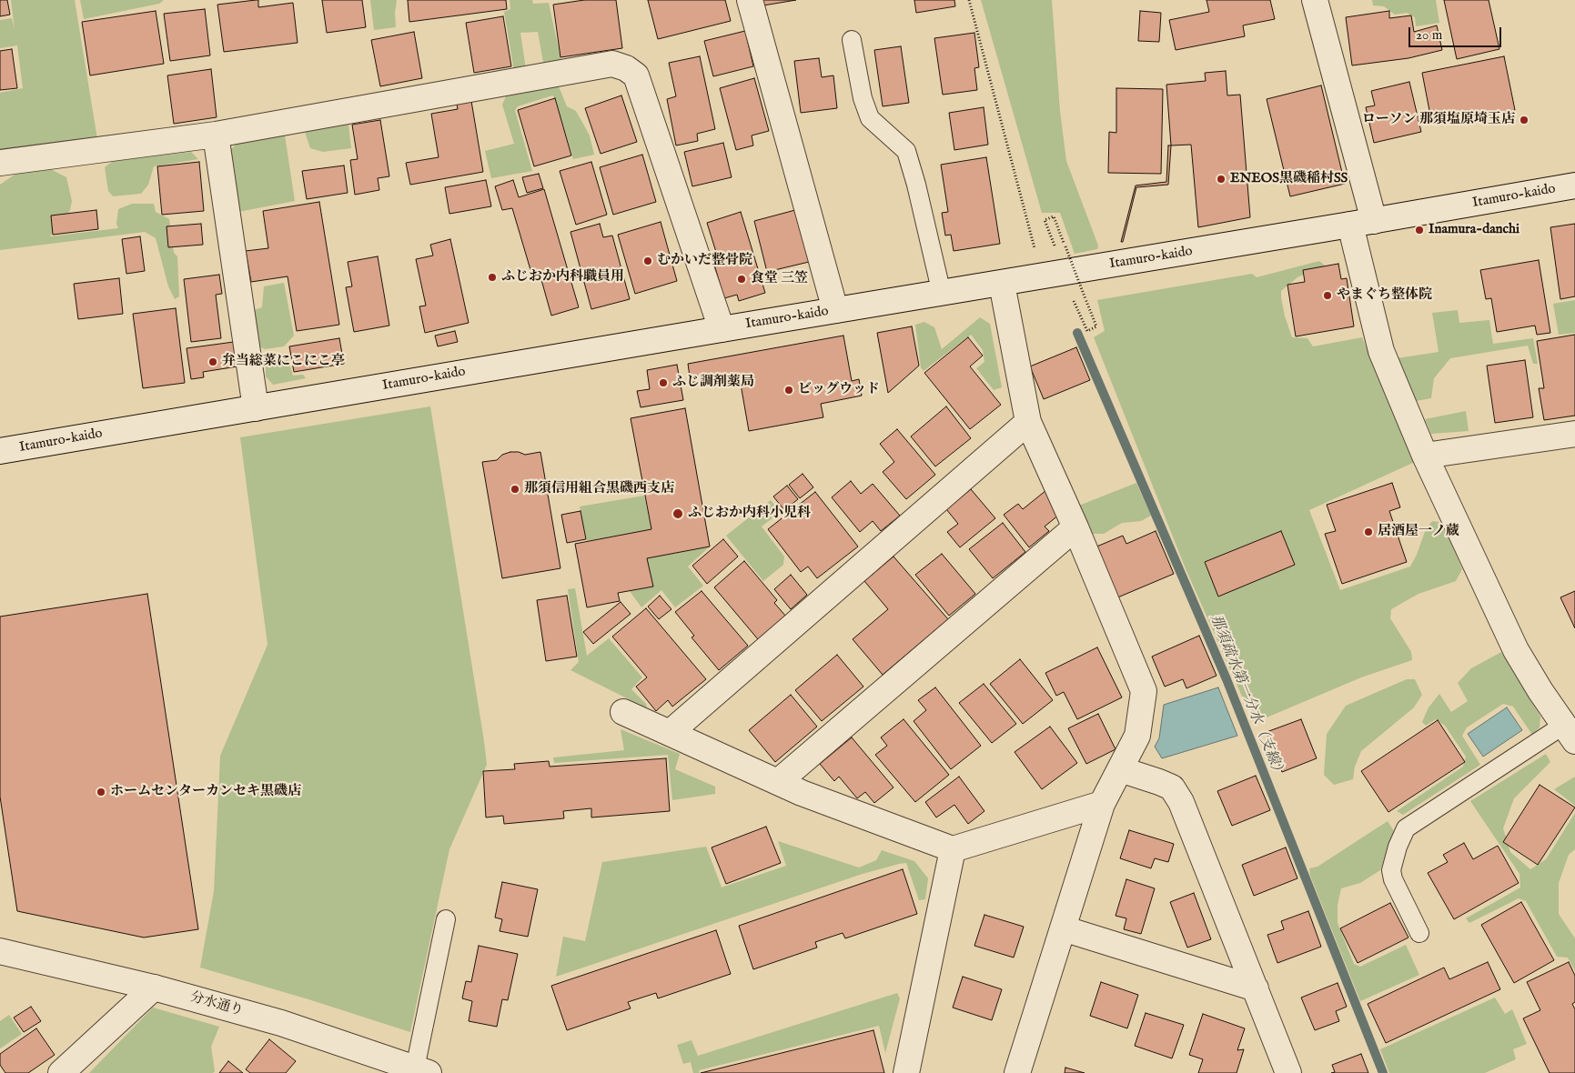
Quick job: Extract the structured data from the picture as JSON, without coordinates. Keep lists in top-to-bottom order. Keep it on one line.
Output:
{"streets":{"street":["Itamuro-kaido","分水通り"]},"water":["那須疏水第一分水（支線）"],"places":["ローソン 那須塩原埼玉店","ENEOS黒磯稲村SS","Inamura-danchi","むかいだ整骨院","ふじおか内科職員用","食堂 三笠","やまぐち整体院","弁当総菜にこにこ亭","ふじ調剤薬局","ビッグウッド","那須信用組合黒磯西支店","ふじおか内科小児科","居酒屋一ノ蔵","ホームセンターカンセキ黒磯店"],"scale_bar":"20 m"}
